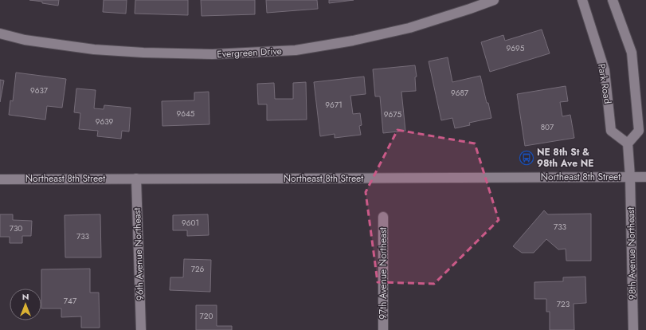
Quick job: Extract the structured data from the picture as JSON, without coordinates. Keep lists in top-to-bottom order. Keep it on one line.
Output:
{"streets":{"street":["Evergreen Drive","Park Road","Northeast 8th Street","98th Avenue Northeast","96th Avenue Northeast","97th Avenue Northeast"]},"crossings":[["Northeast 8th Street","98th Avenue Northeast"],["Northeast 8th Street","96th Avenue Northeast"]],"places":{"bus stop":["NE 8th St & 98th Ave NE"]},"house_numbers":["9695","9637","9687","9671","9645","9675","9639","807","9601","733","730","733","726","747","723","720"],"north":"top"}
